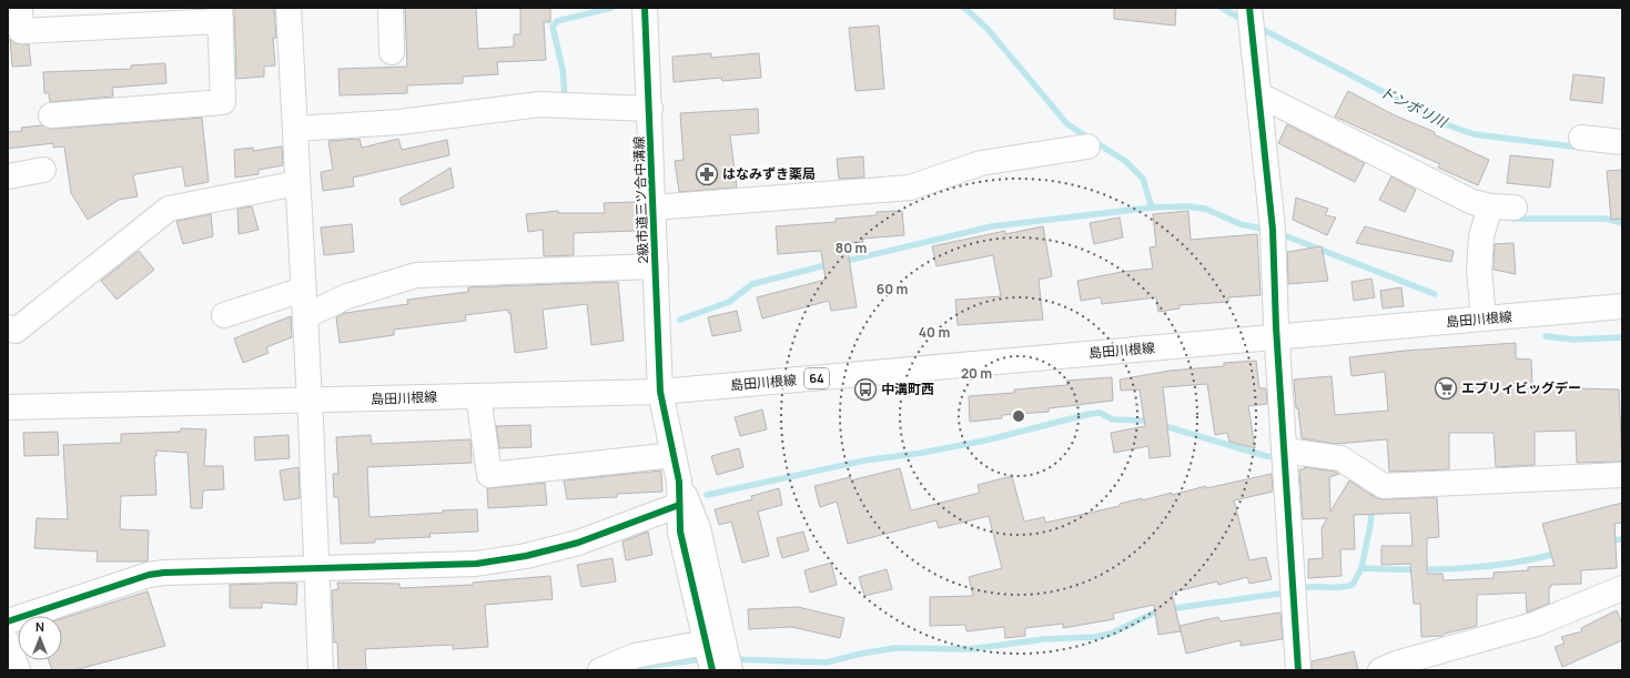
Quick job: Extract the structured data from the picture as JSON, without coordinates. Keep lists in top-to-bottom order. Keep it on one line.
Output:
{"streets":{"street":["2級市道三ツ合中溝線","島田川根線","64"]},"crossings":[["2級市道三ツ合中溝線","島田川根線"]],"water":["ドンボリ川"],"places":{"pharmacy":["はなみずき薬局"],"supermarket":["エブリィビッグデー"],"bus stop":["中溝町西"]},"north":"top","rings":["80 m","60 m","40 m","20 m"]}
